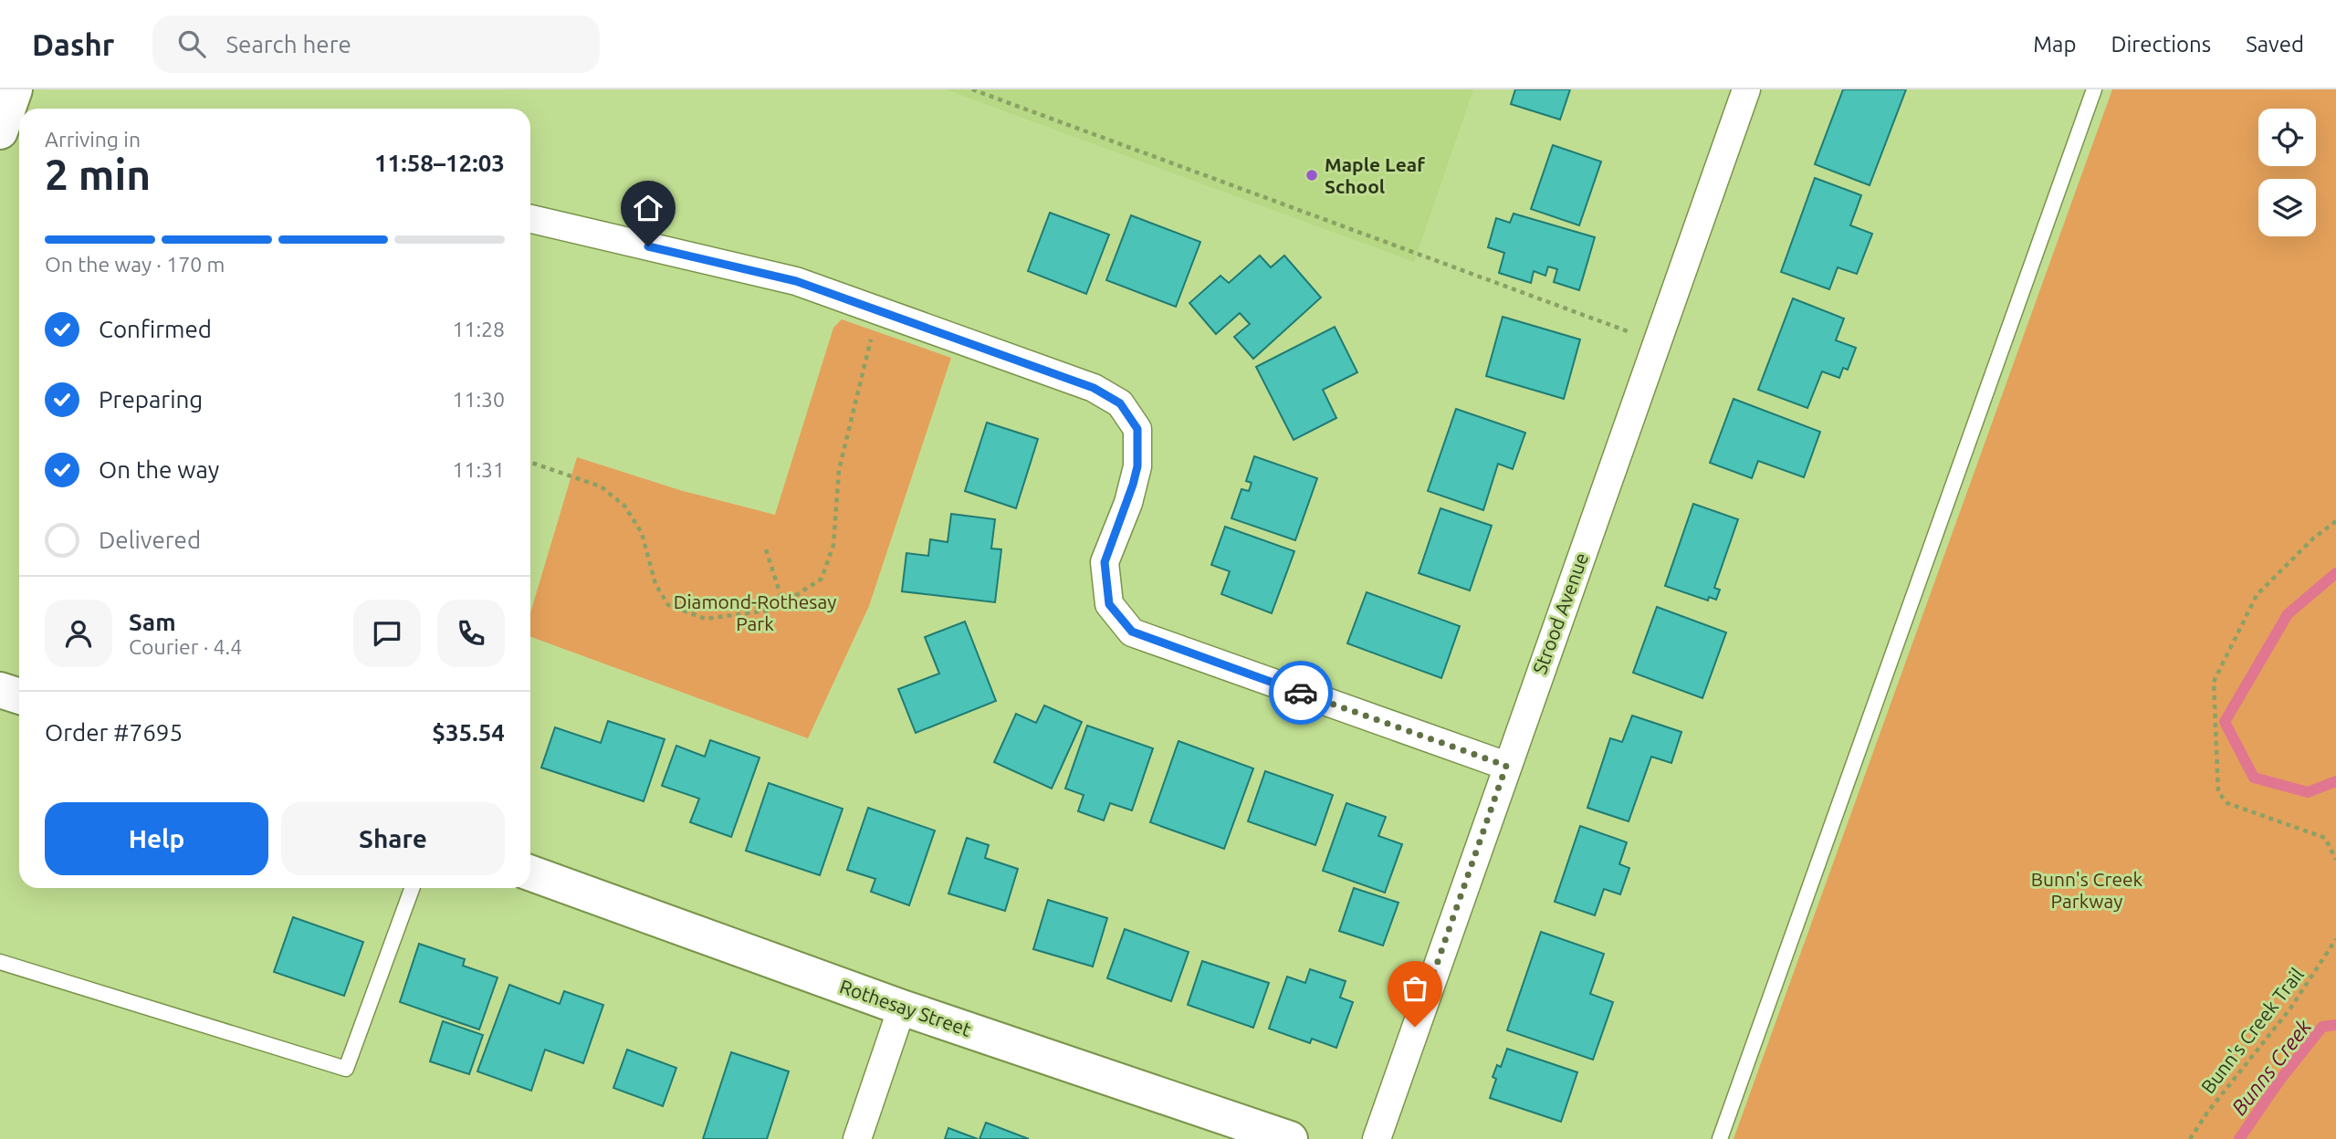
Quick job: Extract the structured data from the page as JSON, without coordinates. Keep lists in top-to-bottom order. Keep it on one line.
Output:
{"streets":{"street":["Strood Avenue","Rothesay Street"],"path":["Bunn's Creek Trail"]},"water":["Bunns Creek"],"parks":["Diamond-Rothesay Park","Bunn's Creek Parkway"],"places":["Maple Leaf School"],"page":{"header":"Dashr","search":"Search here","nav":["Map","Directions","Saved"],"heading":["2 min","Arriving in","11:58–12:03"],"panel":["Sam","Courier · 4.4","Order #7695","$35.54"],"bar":"On the way · 170 m","list":[["Confirmed","11:28"],["Preparing","11:30"],["On the way","11:31"],"Delivered"],"buttons":["Help","Share"]}}
